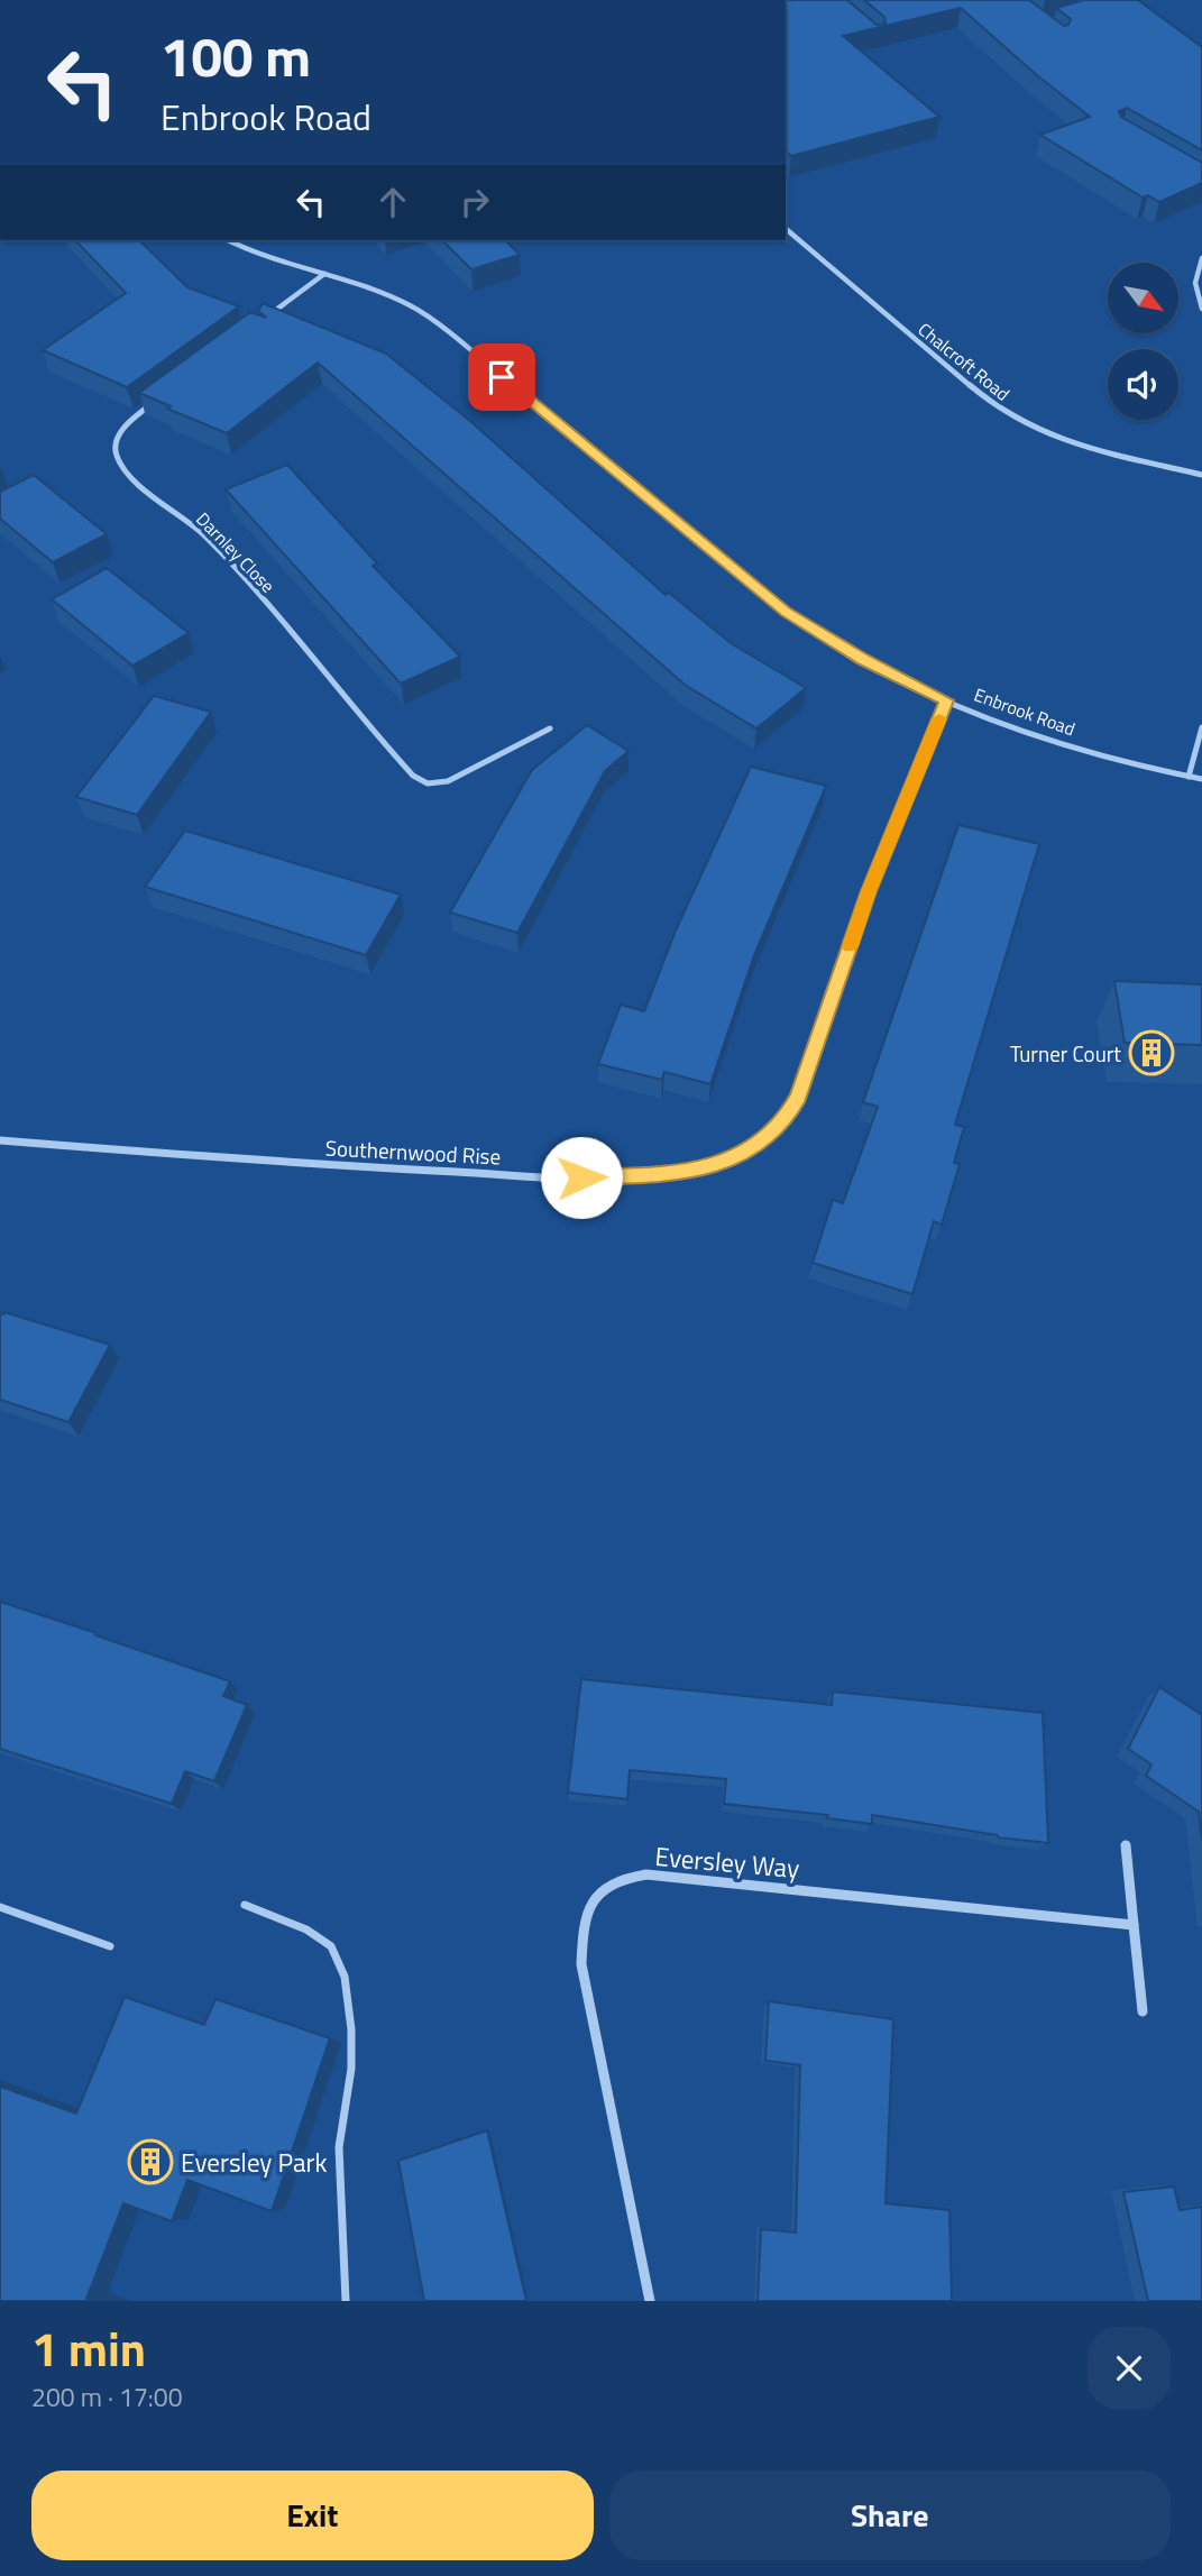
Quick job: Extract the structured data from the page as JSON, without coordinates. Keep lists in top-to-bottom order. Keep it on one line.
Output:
{"streets":{"street":["Chalcroft Road","Darnley Close","Enbrook Road","Southernwood Rise","Eversley Way"]},"crossings":[["Enbrook Road","Southernwood Rise"]],"places":{"building":["Turner Court","Eversley Park"]},"north":"bottom right","page":{"turn":["100 m","Enbrook Road"],"heading":["1 min","200 m · 17:00"],"buttons":["Exit","Share"]}}
